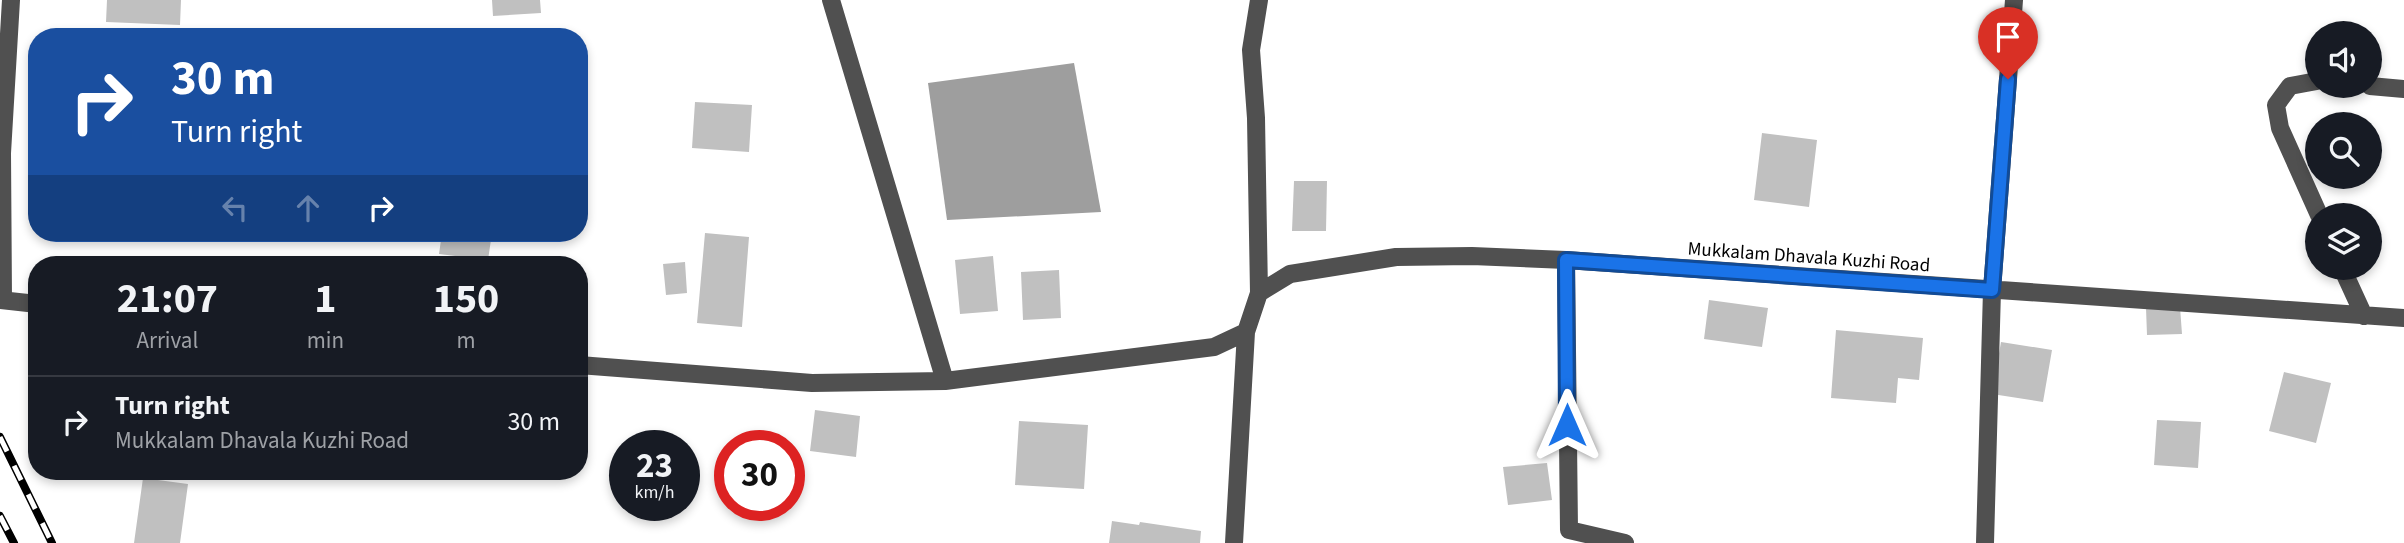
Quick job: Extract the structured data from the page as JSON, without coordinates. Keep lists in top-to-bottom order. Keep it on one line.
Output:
{"streets":{"street":["Mukkalam Dhavala Kuzhi Road"]},"page":{"turn":["30 m","Turn right"],"eta":["21:07","Arrival","1","min","150","m"],"list":[{"name":"Turn right","note":"Mukkalam Dhavala Kuzhi Road","value":"30 m"}],"speed":"23 km/h","limit":"30"}}
